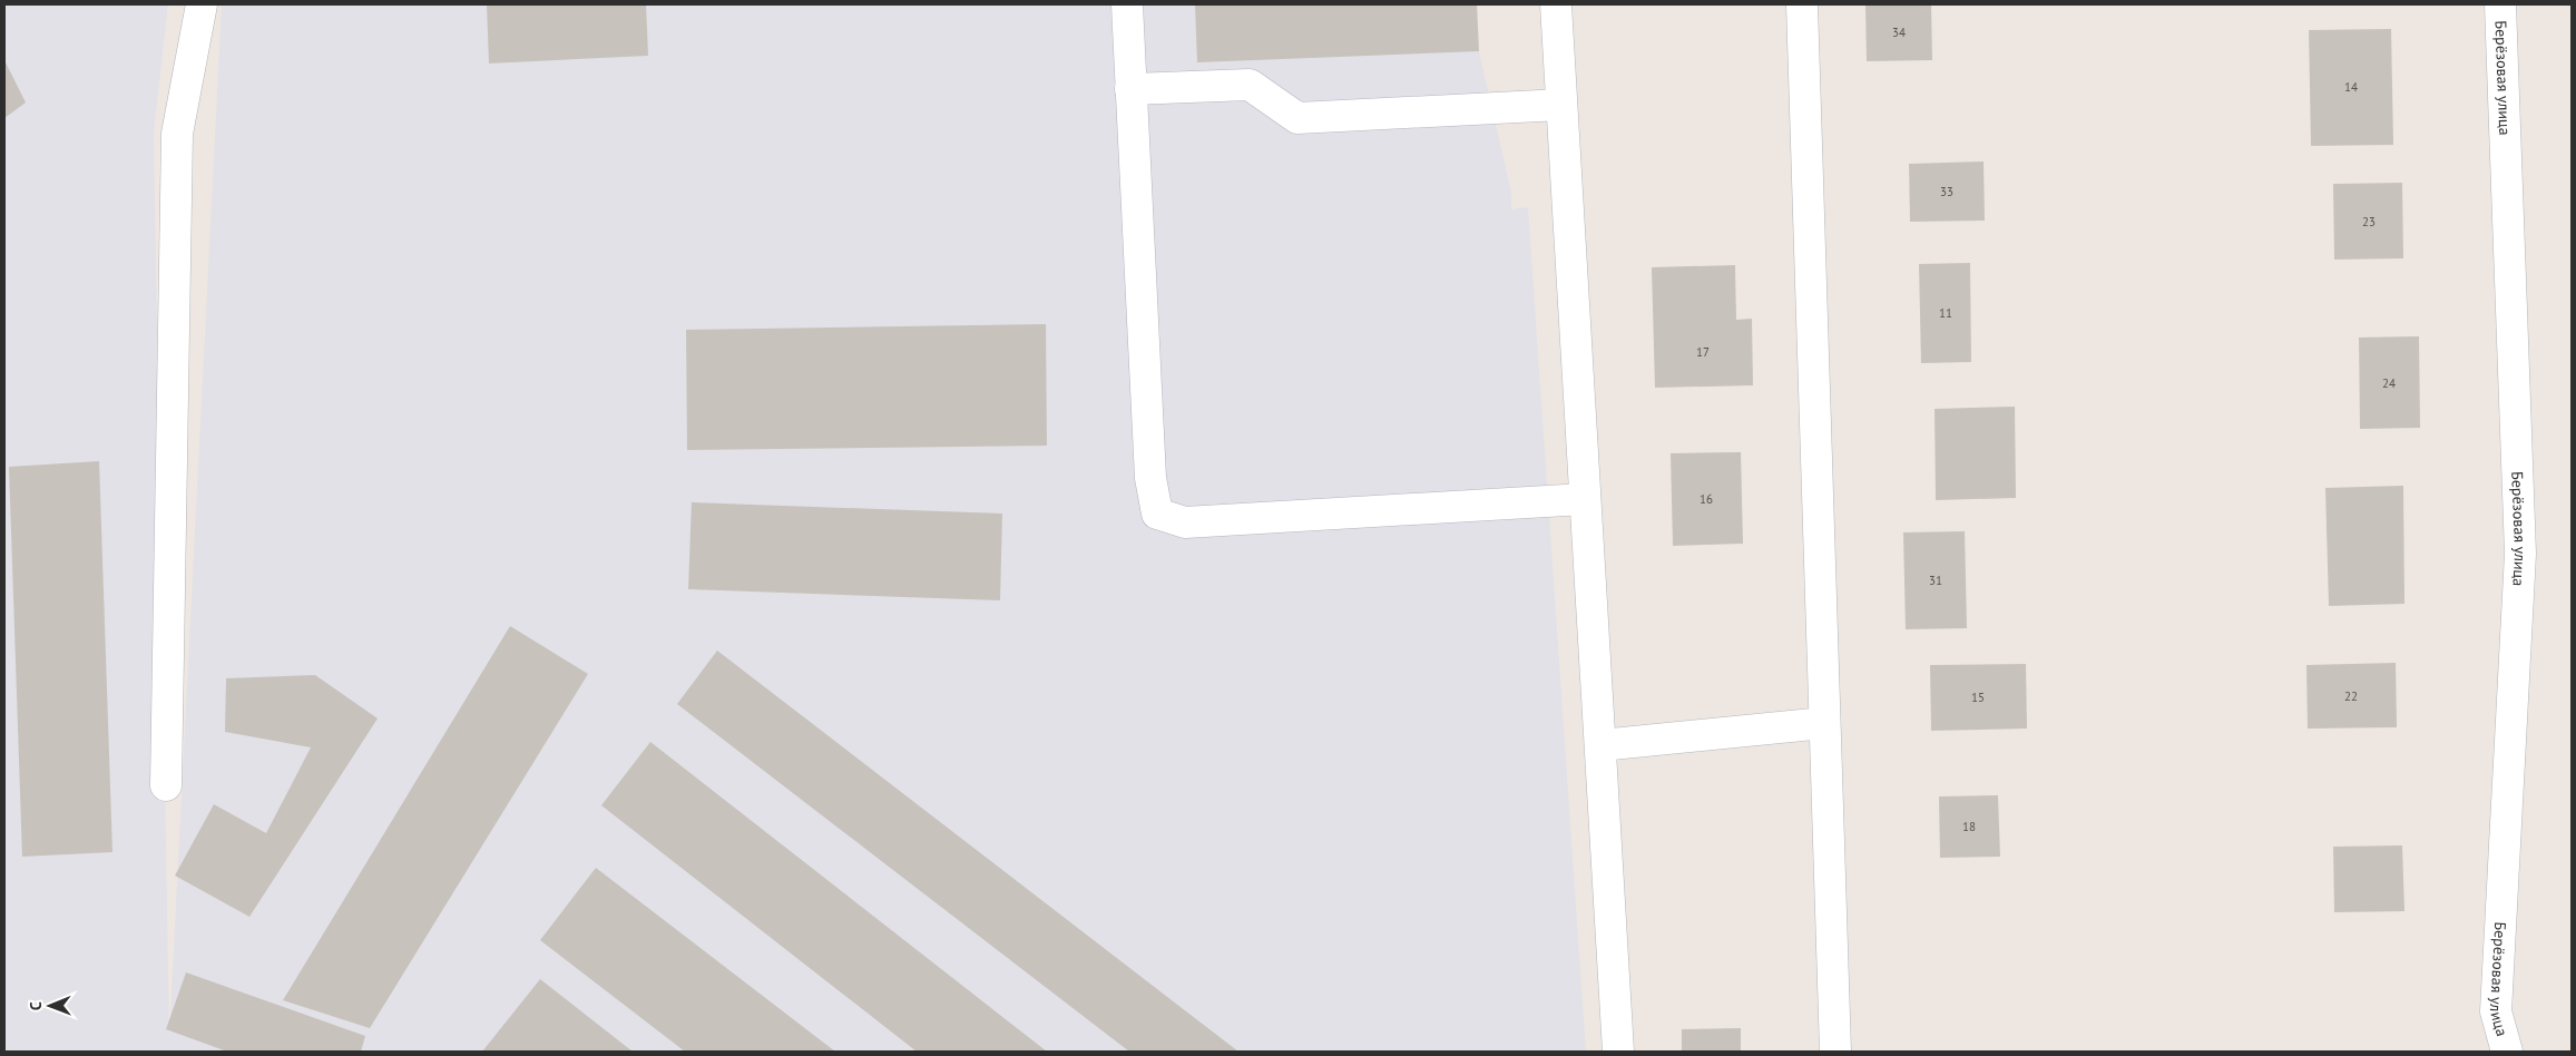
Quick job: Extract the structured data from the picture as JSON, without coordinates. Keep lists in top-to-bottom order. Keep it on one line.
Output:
{"streets":{"street":["Берёзовая улица"]},"house_numbers":["34","14","33","23","11","17","24","16","31","22","15","18"],"north":"left"}
